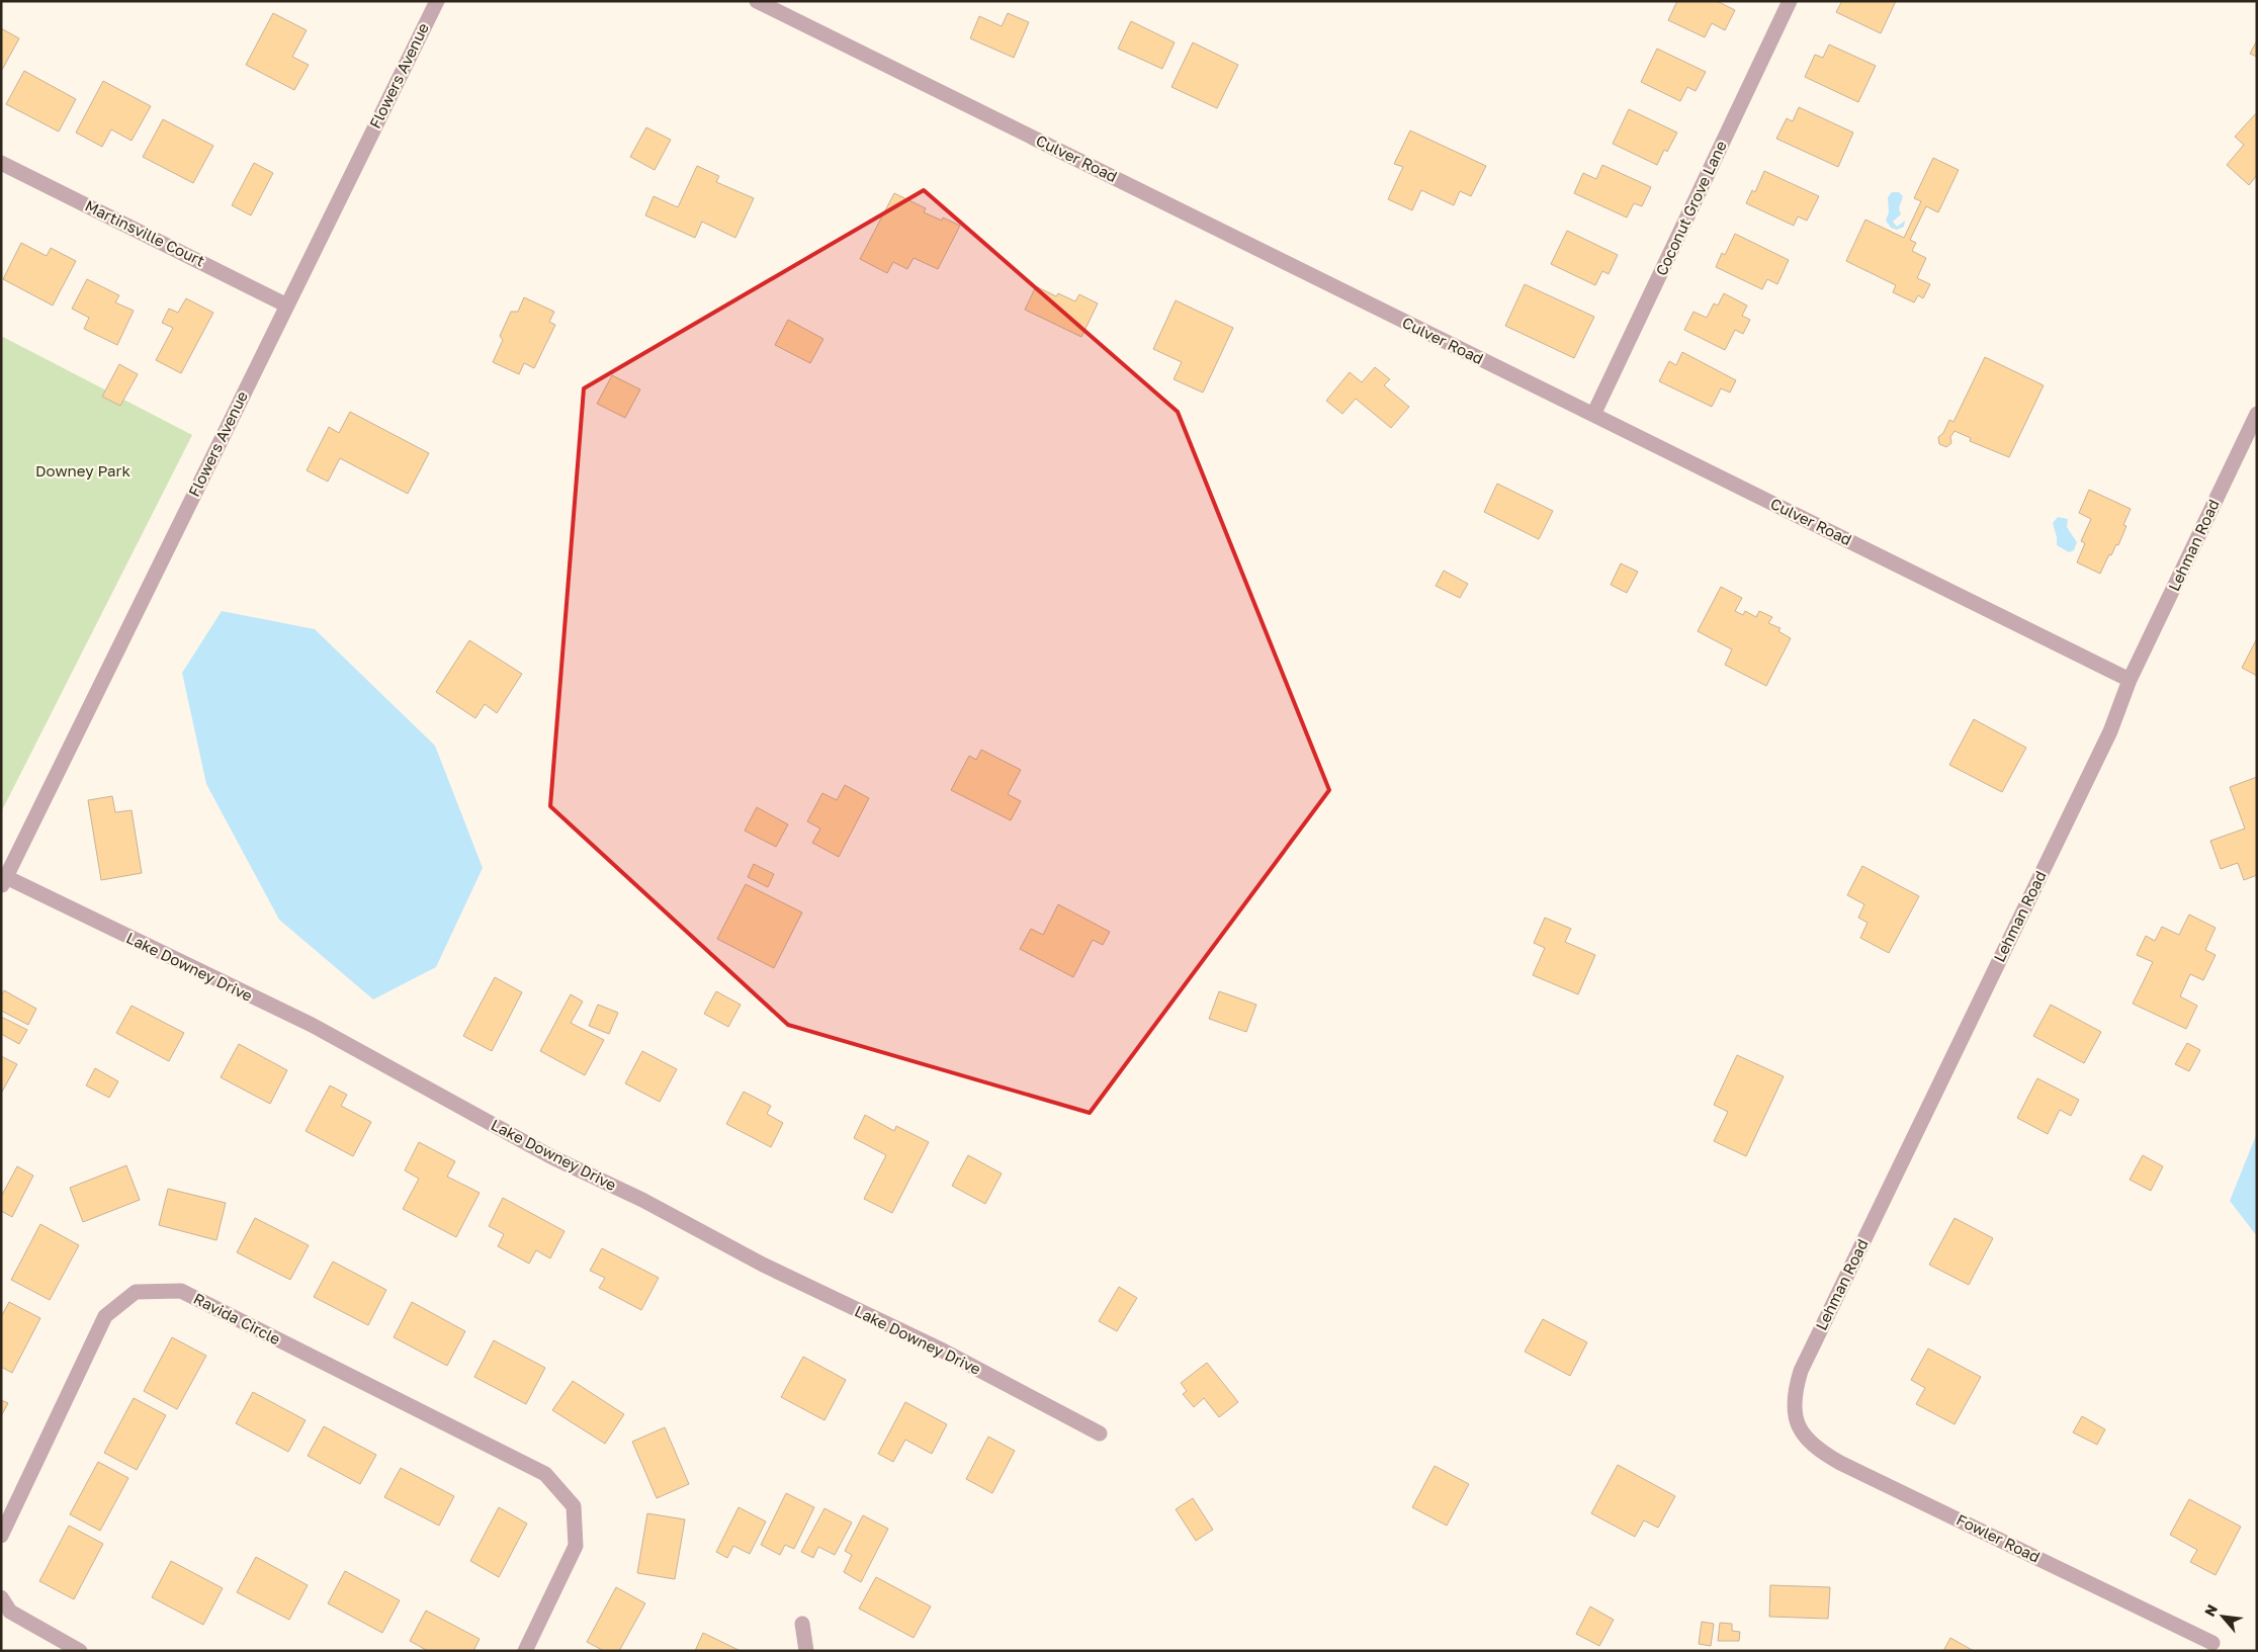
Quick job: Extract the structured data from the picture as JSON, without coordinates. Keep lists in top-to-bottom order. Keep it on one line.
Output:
{"streets":{"street":["Flowers Avenue","Culver Road","Coconut Grove Lane","Martinsville Court","Lehman Road","Lake Downey Drive","Ravida Circle","Fowler Road"]},"crossings":[["Flowers Avenue","Martinsville Court"],["Flowers Avenue","Lake Downey Drive"],["Culver Road","Coconut Grove Lane"],["Culver Road","Lehman Road"],["Lehman Road","Fowler Road"]],"parks":["Downey Park"],"north":"top left"}
